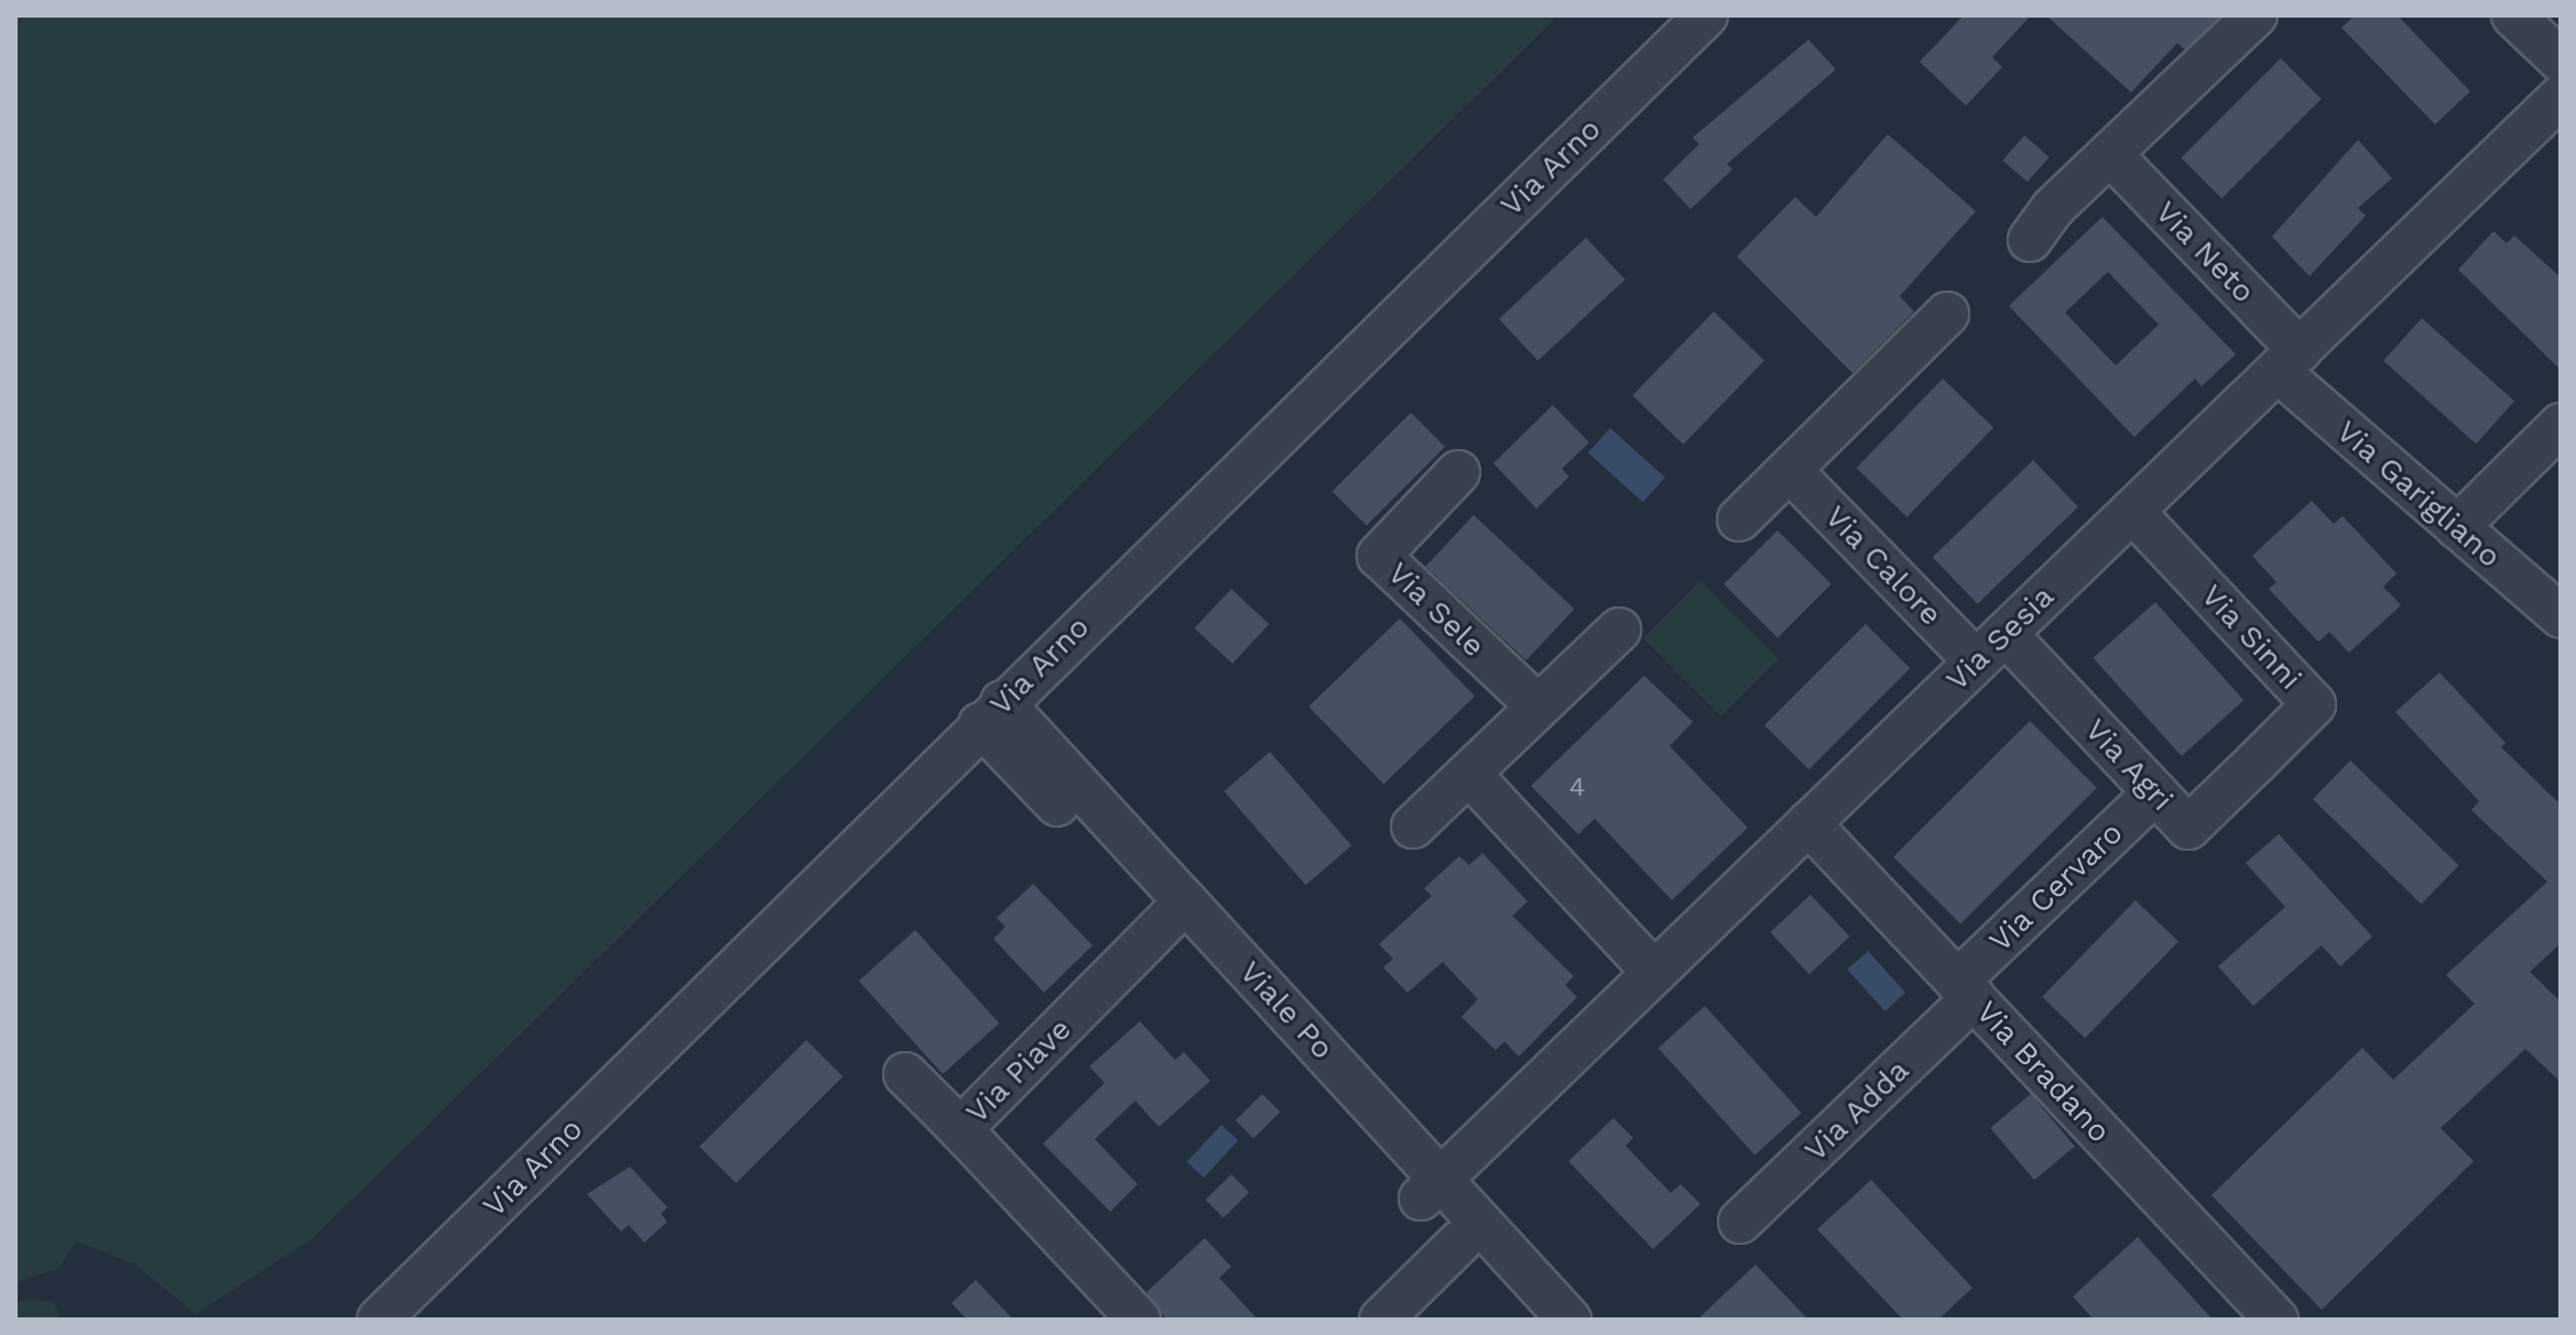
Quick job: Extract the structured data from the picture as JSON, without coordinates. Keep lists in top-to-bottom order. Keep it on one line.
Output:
{"streets":{"street":["Via Arno","Via Neto","Via Garigliano","Via Calore","Via Sele","Via Sinni","Via Sesia","Via Agri","Via Cervaro","Viale Po","Via Piave","Via Bradano","Via Adda"]},"crossings":[["Via Arno","Viale Po"],["Via Neto","Via Garigliano"],["Via Neto","Via Sesia"],["Via Garigliano","Via Sesia"],["Via Calore","Via Sesia"],["Via Calore","Via Agri"],["Via Sinni","Via Sesia"],["Via Sinni","Via Agri"],["Via Sesia","Via Agri"],["Via Sesia","Viale Po"],["Via Sesia","Via Bradano"],["Via Agri","Via Cervaro"],["Via Cervaro","Via Bradano"],["Via Cervaro","Via Adda"],["Viale Po","Via Piave"],["Via Bradano","Via Adda"]],"house_numbers":["4"]}
